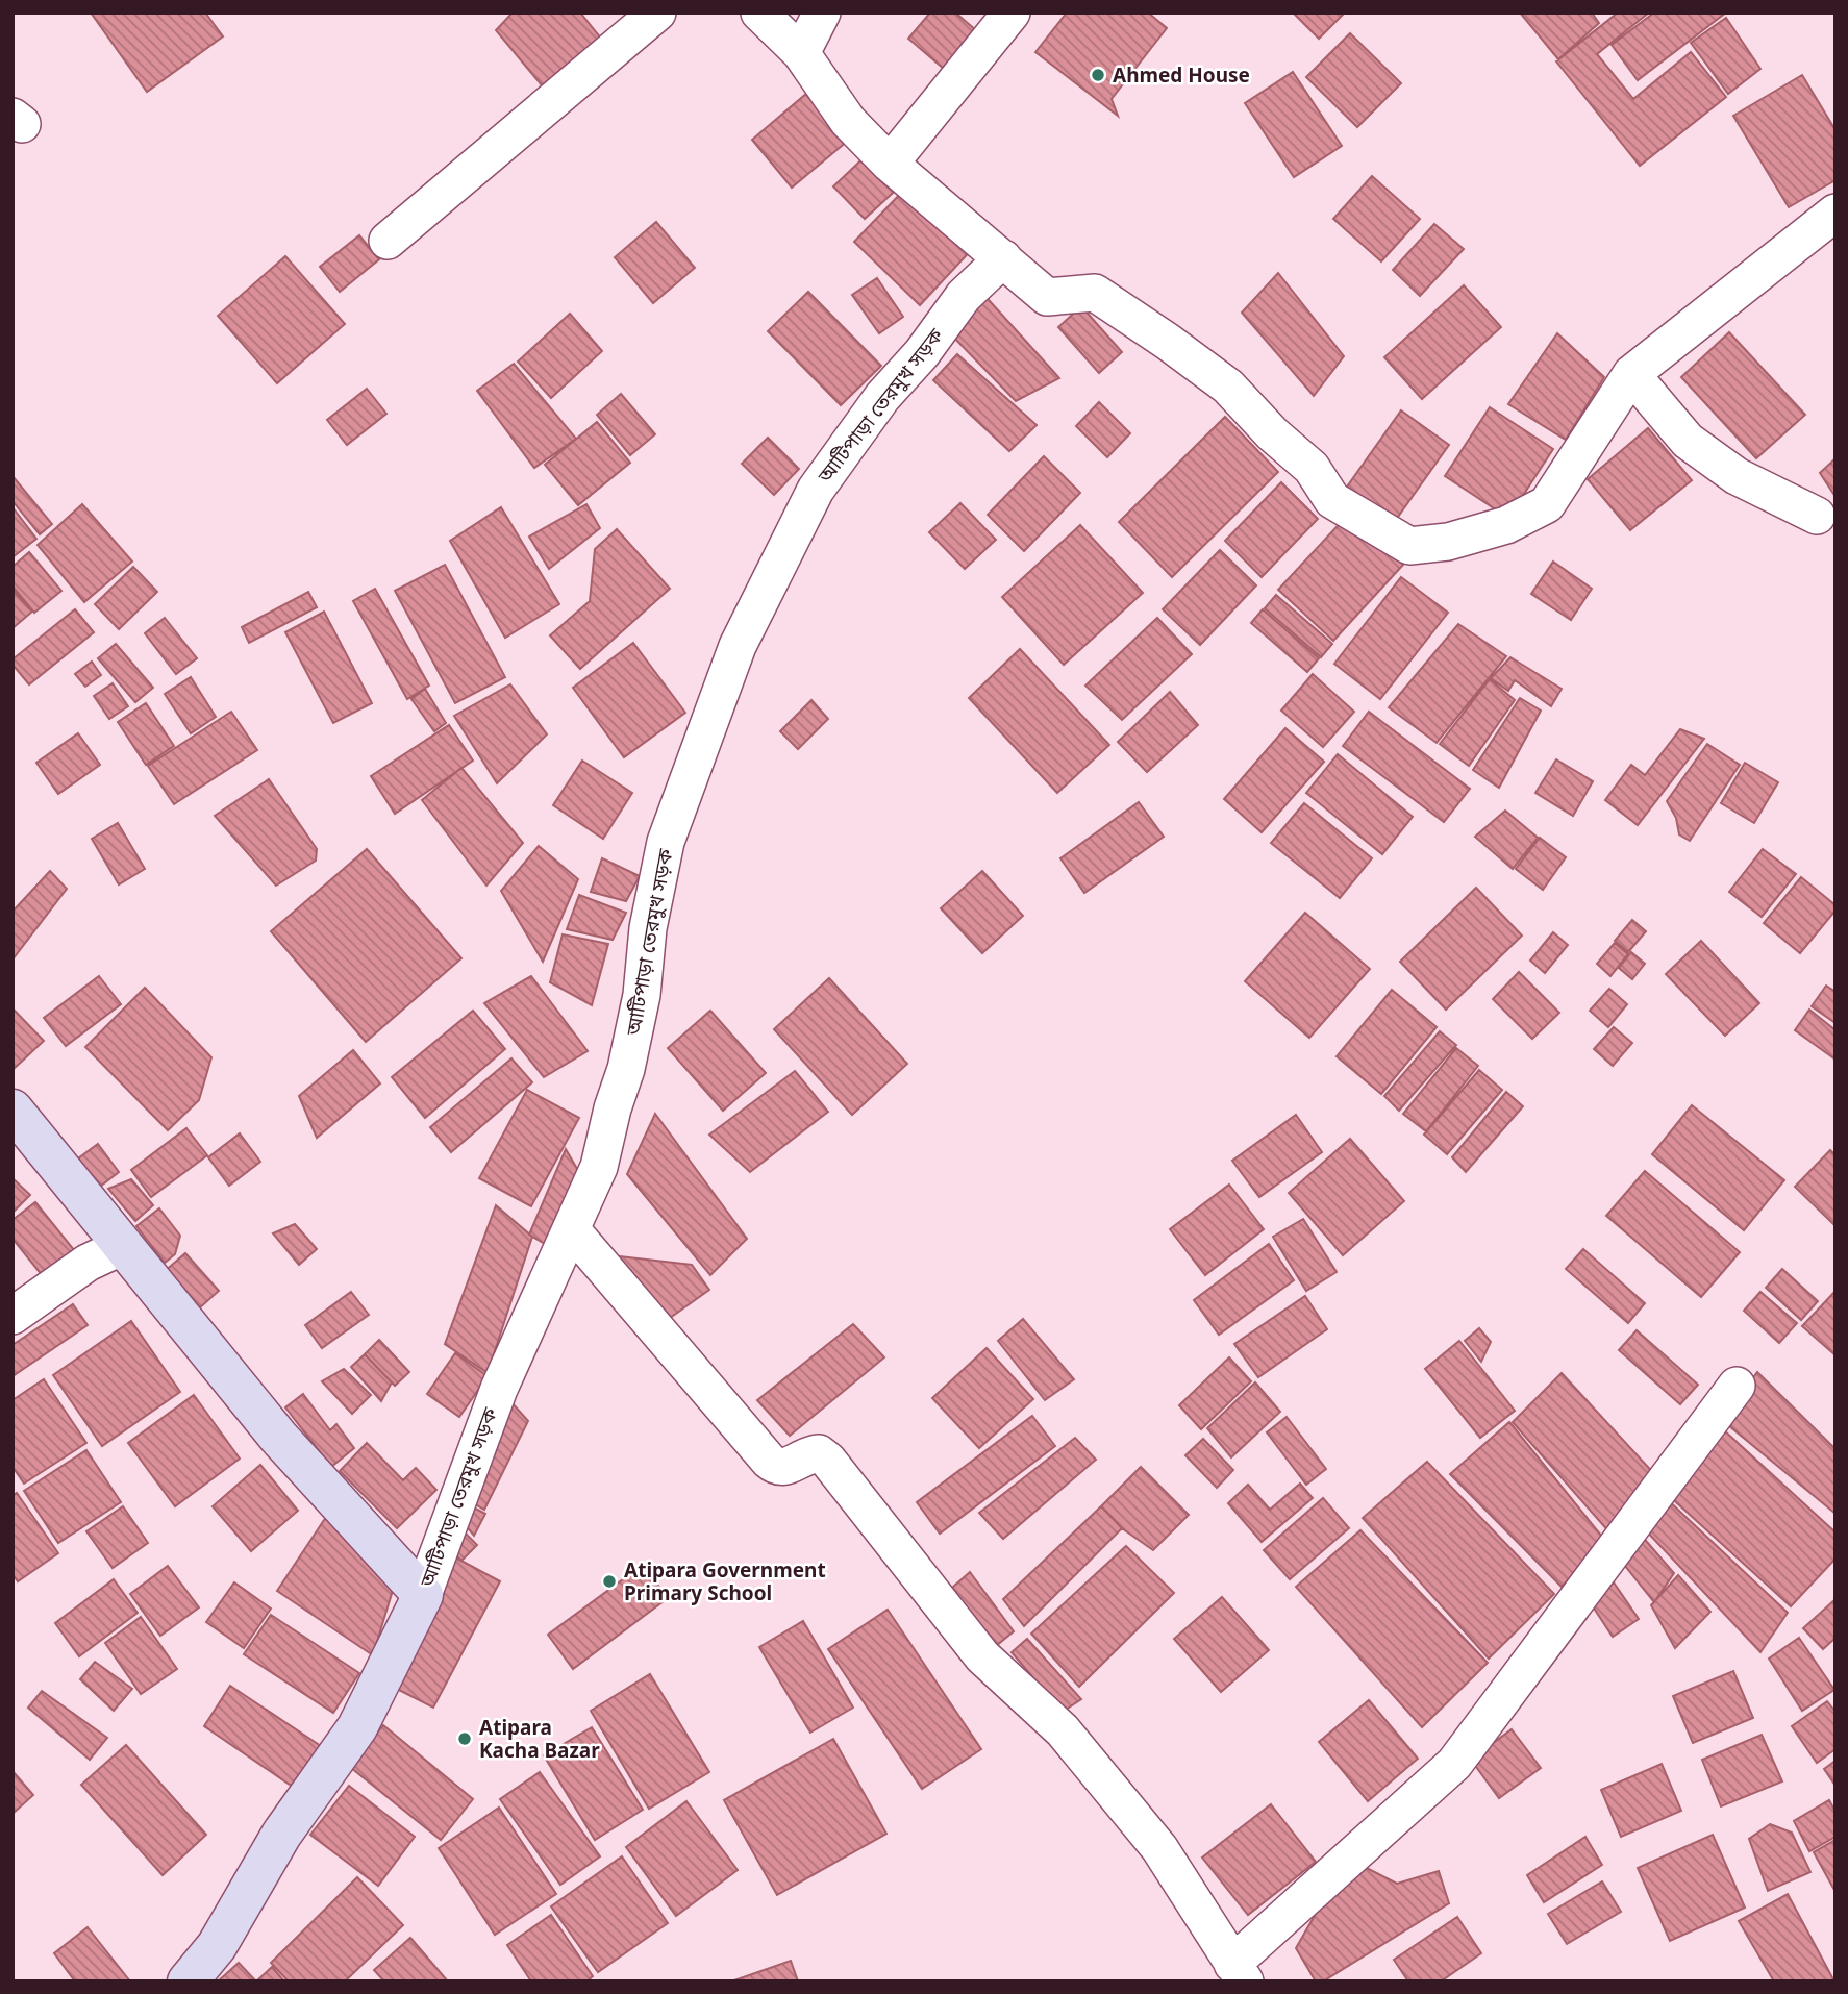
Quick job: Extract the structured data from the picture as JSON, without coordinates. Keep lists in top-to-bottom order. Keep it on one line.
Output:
{"streets":{"main road":["আটিপাড়া তেরমুখ সড়ক"]},"places":["Ahmed House","Atipara Government Primary School","Atipara Kacha Bazar"]}
